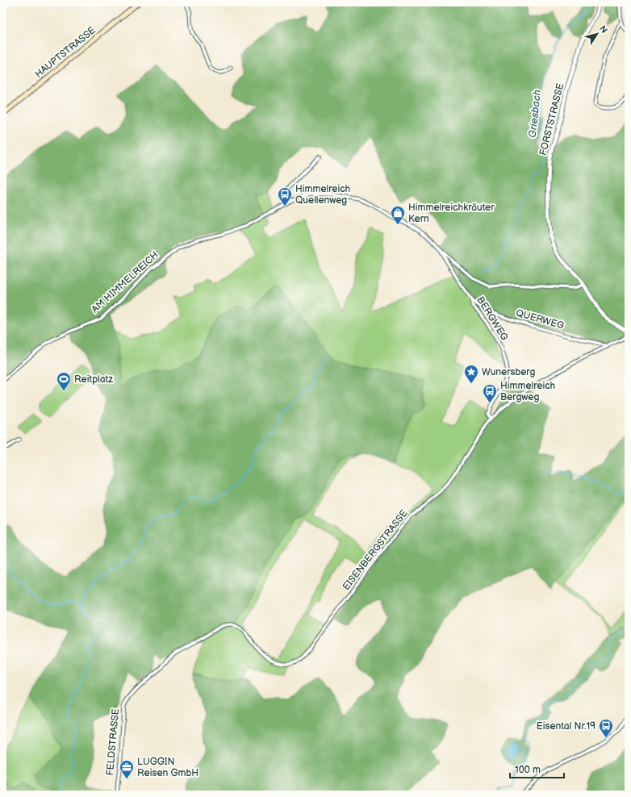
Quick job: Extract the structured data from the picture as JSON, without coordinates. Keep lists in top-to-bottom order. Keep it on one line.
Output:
{"streets":{"main road":["HAUPTSTRASSE"],"street":["FORSTSTRASSE","AM HIMMELREICH","BERGWEG","QUERWEG","EISENBERGSTRASSE","FELDSTRASSE"]},"crossings":[["FORSTSTRASSE","AM HIMMELREICH"],["FORSTSTRASSE","EISENBERGSTRASSE"],["AM HIMMELREICH","BERGWEG"],["BERGWEG","QUERWEG"],["BERGWEG","EISENBERGSTRASSE"],["QUERWEG","EISENBERGSTRASSE"],["EISENBERGSTRASSE","FELDSTRASSE"]],"water":["Griesbach"],"places":{"bus stop":["Himmelreich Quellenweg","Himmelreich Bergweg","Eisental Nr.19"],"shop":["Himmelreichkräuter Kern"],"place":["Wunersberg"],"sports":["Reitplatz"],"office":["LUGGIN Reisen GmbH"]},"scale_bar":"100 m","north":"top right"}
